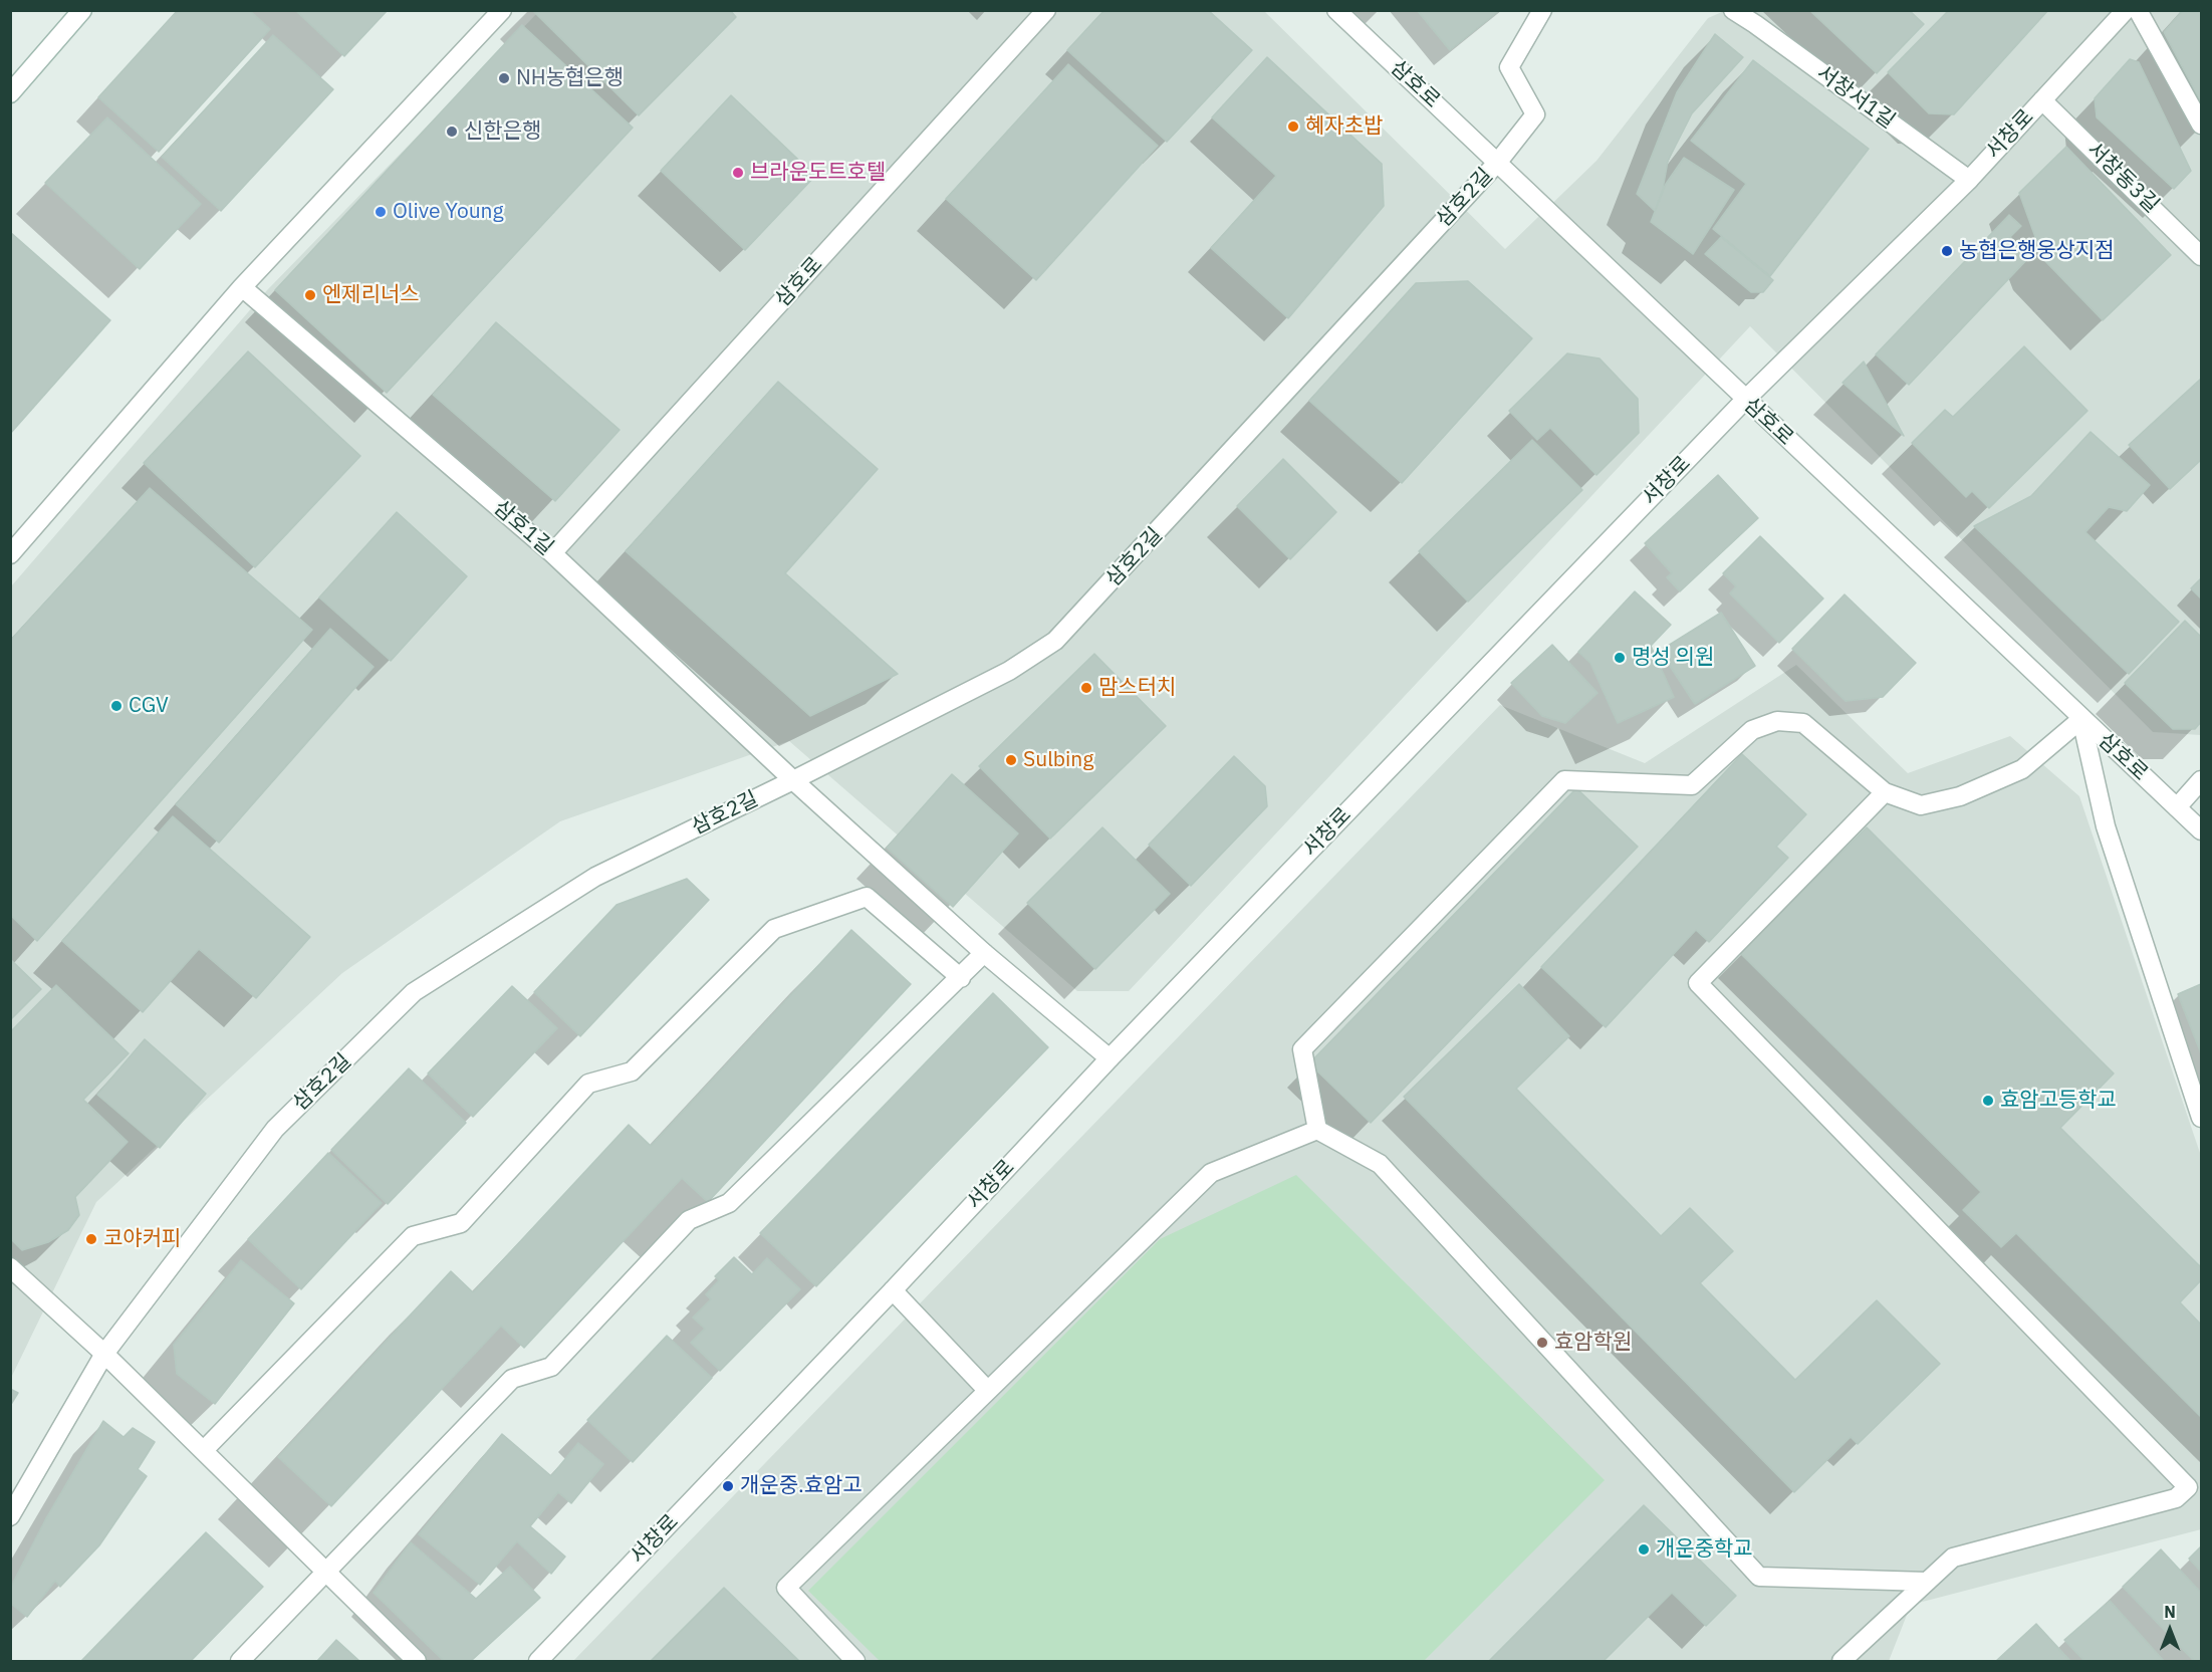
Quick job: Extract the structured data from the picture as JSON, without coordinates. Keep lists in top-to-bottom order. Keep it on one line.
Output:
{"streets":{"street":["삼호로","서창서1길","서창로","서창동3길","삼호2길","삼호1길"]},"crossings":[["삼호로","서창로"],["삼호로","삼호2길"],["삼호로","삼호1길"],["서창서1길","서창로"],["서창로","서창동3길"],["서창로","삼호1길"],["삼호2길","삼호1길"]],"places":["NH농협은행","혜자초밥","신한은행","브라운도트호텔","Olive Young","농협은행웅상지점","엔제리너스","명성 의원","맘스터치","CGV","Sulbing","효암고등학교","코야커피","효암학원","개운중.효암고","개운중학교"],"north":"top"}
